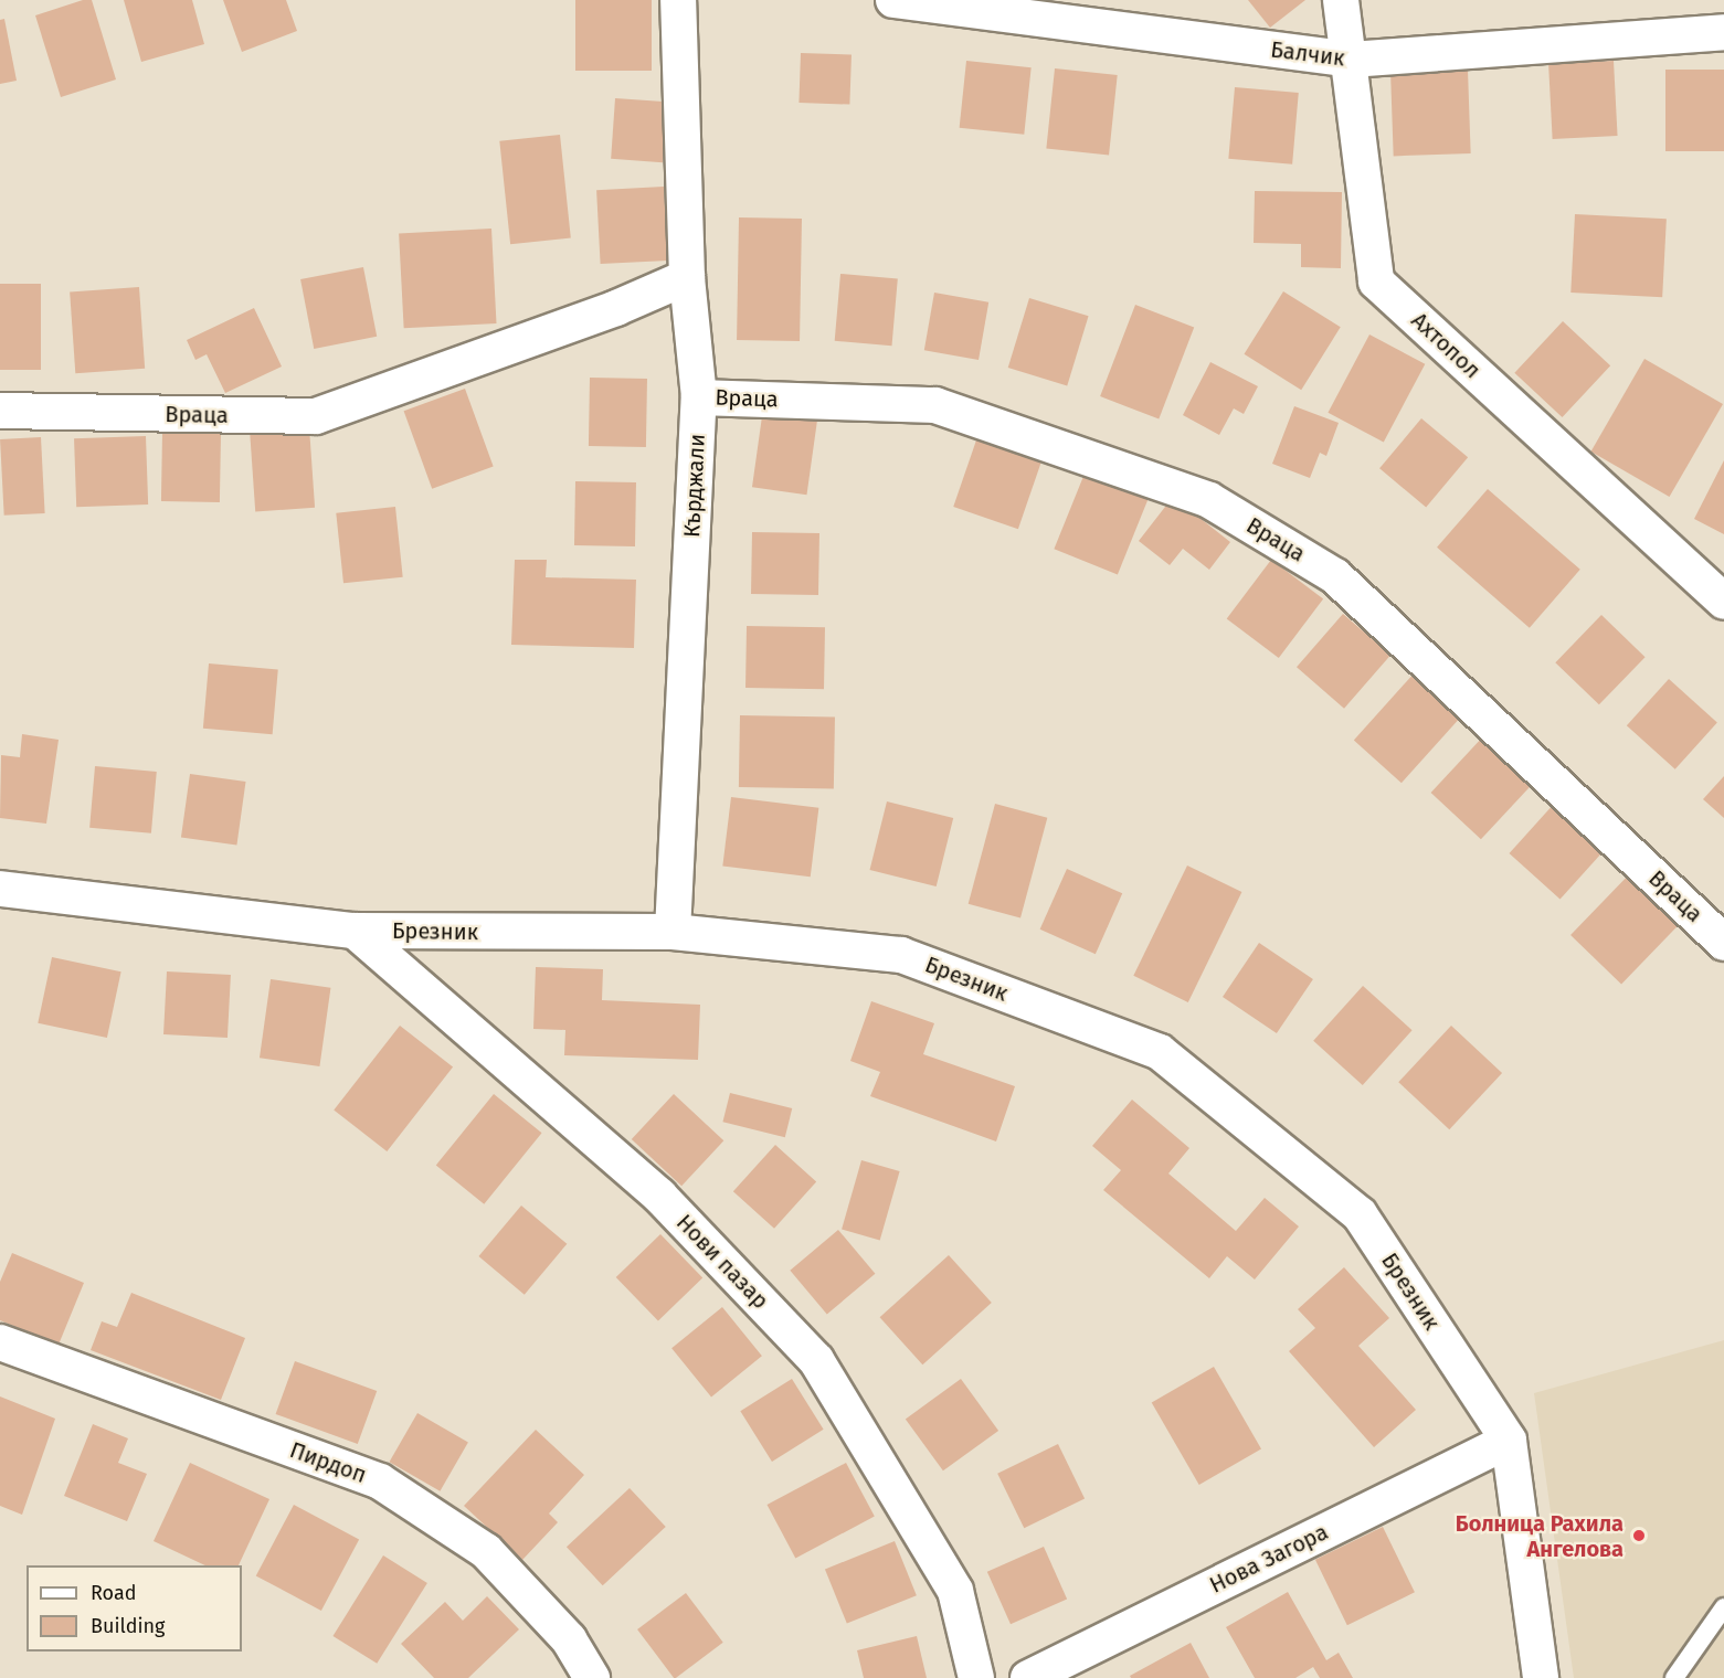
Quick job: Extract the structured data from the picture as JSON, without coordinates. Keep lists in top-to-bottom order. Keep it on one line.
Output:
{"streets":{"street":["Балчик","Ахтопол","Враца","Кърджали","Брезник","Нови пазар","Пирдоп","Нова Загора"]},"crossings":[["Балчик","Ахтопол"],["Враца","Кърджали"],["Кърджали","Брезник"],["Брезник","Нови пазар"],["Брезник","Нова Загора"]],"places":["Болница Рахила Ангелова"],"legend":["Road","Building"]}
